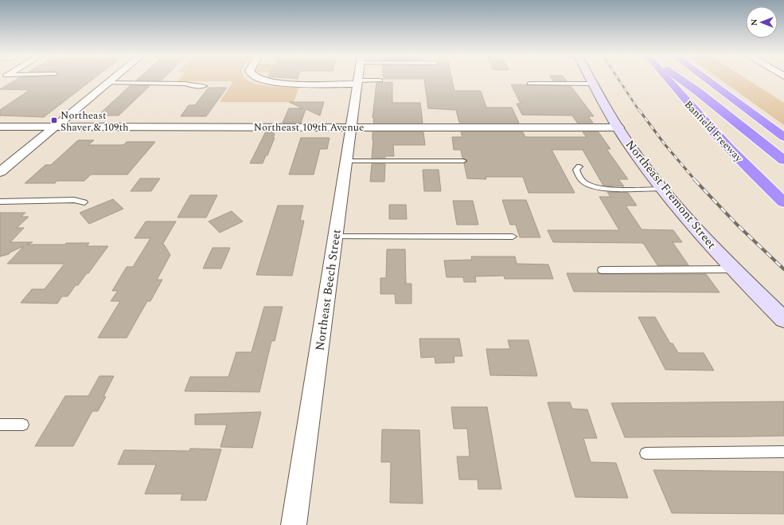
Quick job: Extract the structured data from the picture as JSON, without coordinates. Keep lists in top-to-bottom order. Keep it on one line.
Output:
{"streets":{"highway":["Banfield Freeway"],"main road":["Northeast Fremont Street"],"street":["Northeast 109th Avenue","Northeast Beech Street"]},"crossings":[["Northeast 109th Avenue","Northeast Fremont Street"],["Northeast 109th Avenue","Northeast Beech Street"]],"places":{"transit":["Northeast Shaver & 109th"]},"north":"left"}
